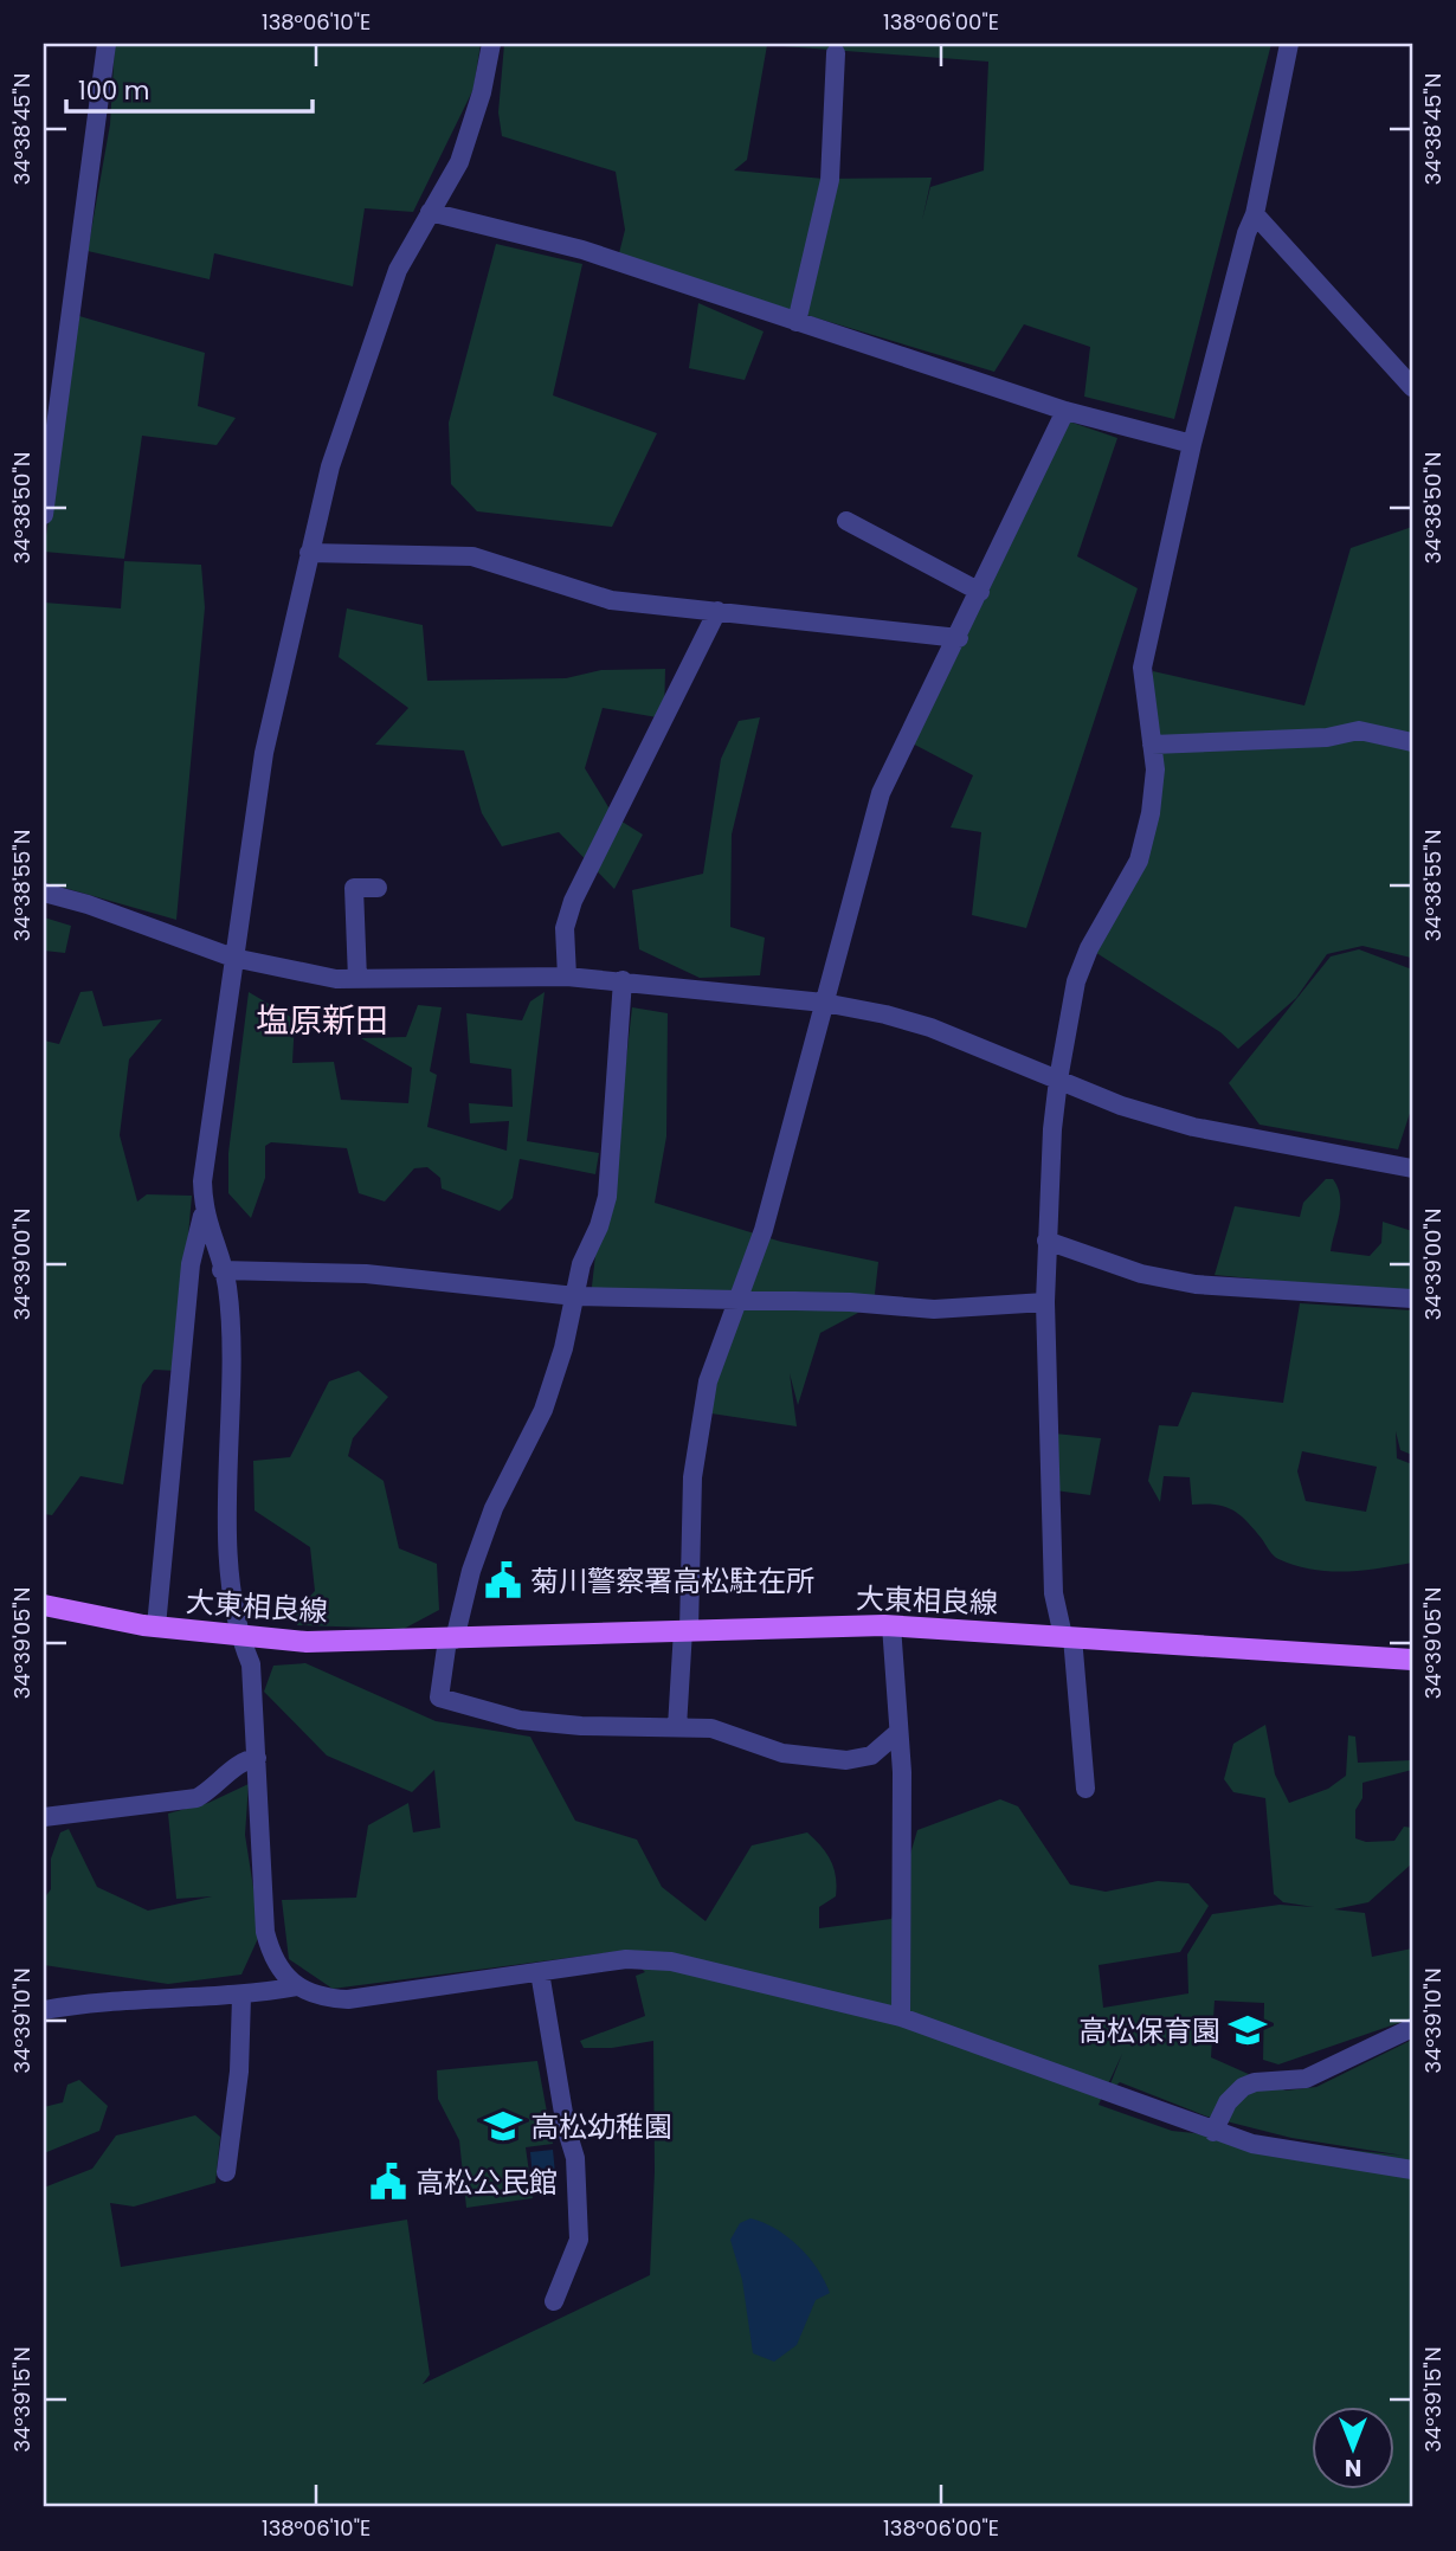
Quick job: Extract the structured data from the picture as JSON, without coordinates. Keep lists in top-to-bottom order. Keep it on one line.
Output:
{"streets":{"main road":["大東相良線"]},"districts":["塩原新田"],"places":{"public building":["菊川警察署高松駐在所","高松公民館"],"school or university":["高松保育園","高松幼稚園"]},"scale_bar":"100 m","north":"bottom","coordinates":["138°06'10\"E","138°06'00\"E","34°38'45\"N","34°38'50\"N","34°38'55\"N","34°39'00\"N","34°39'05\"N","34°39'10\"N","34°39'15\"N"]}
